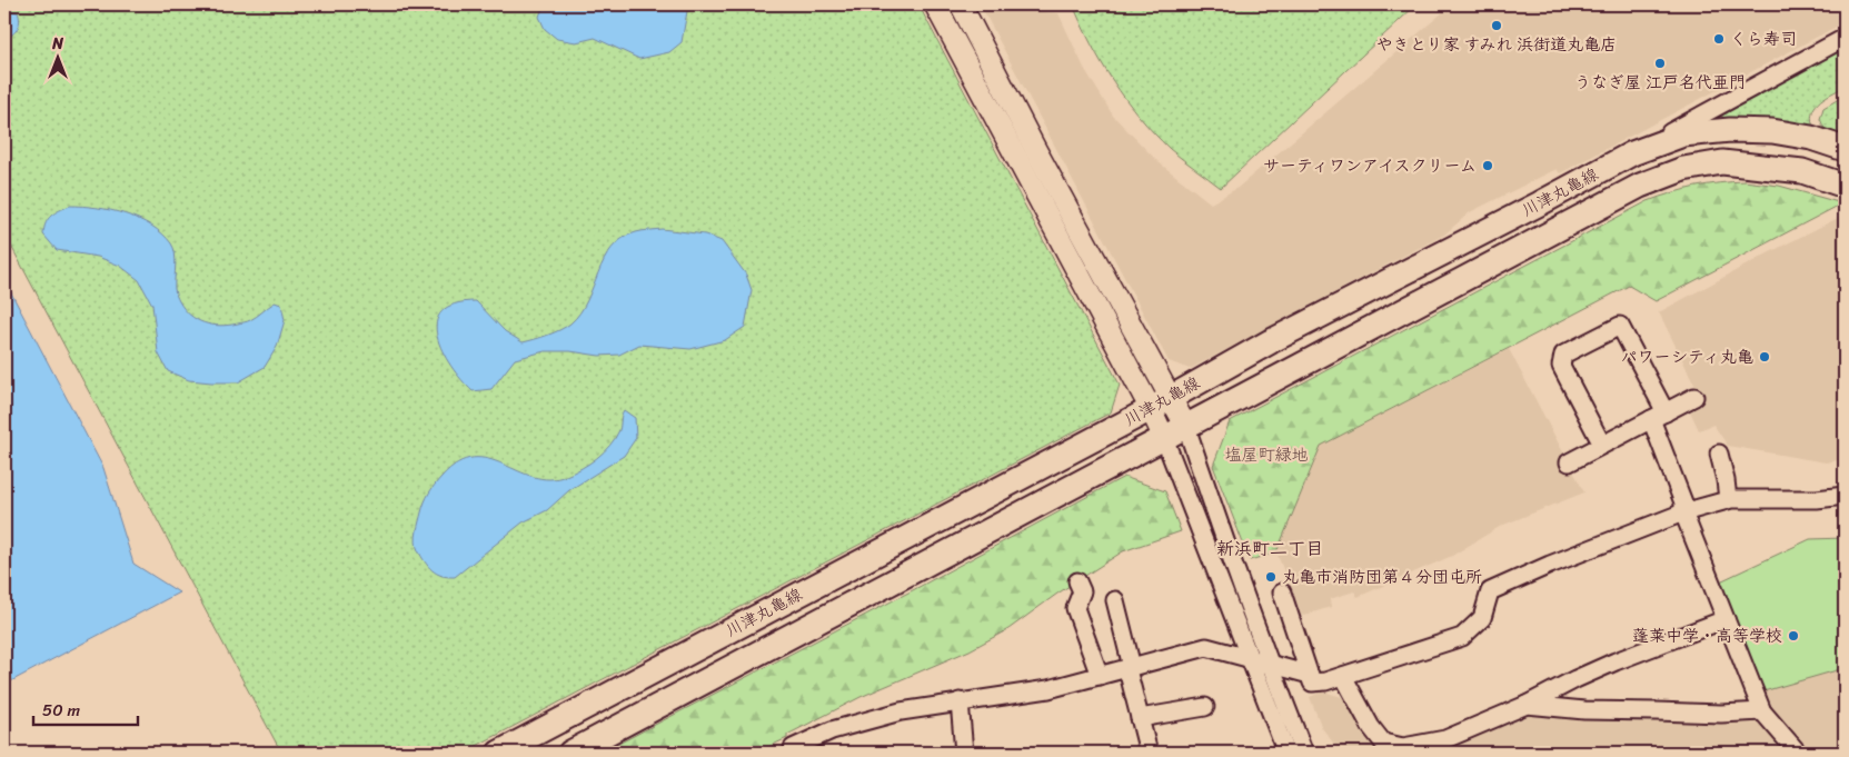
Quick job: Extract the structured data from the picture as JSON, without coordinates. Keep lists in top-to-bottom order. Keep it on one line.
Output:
{"streets":{"main road":["川津丸亀線"]},"districts":["新浜町二丁目"],"parks":["塩屋町緑地"],"places":["やきとり家 すみれ 浜街道丸亀店","くら寿司","うなぎ屋 江戸名代亜門","サーティワンアイスクリーム","パワーシティ丸亀","丸亀市消防団第４分団屯所","蓬莱中学・高等学校"],"scale_bar":"50 m","north":"top"}
